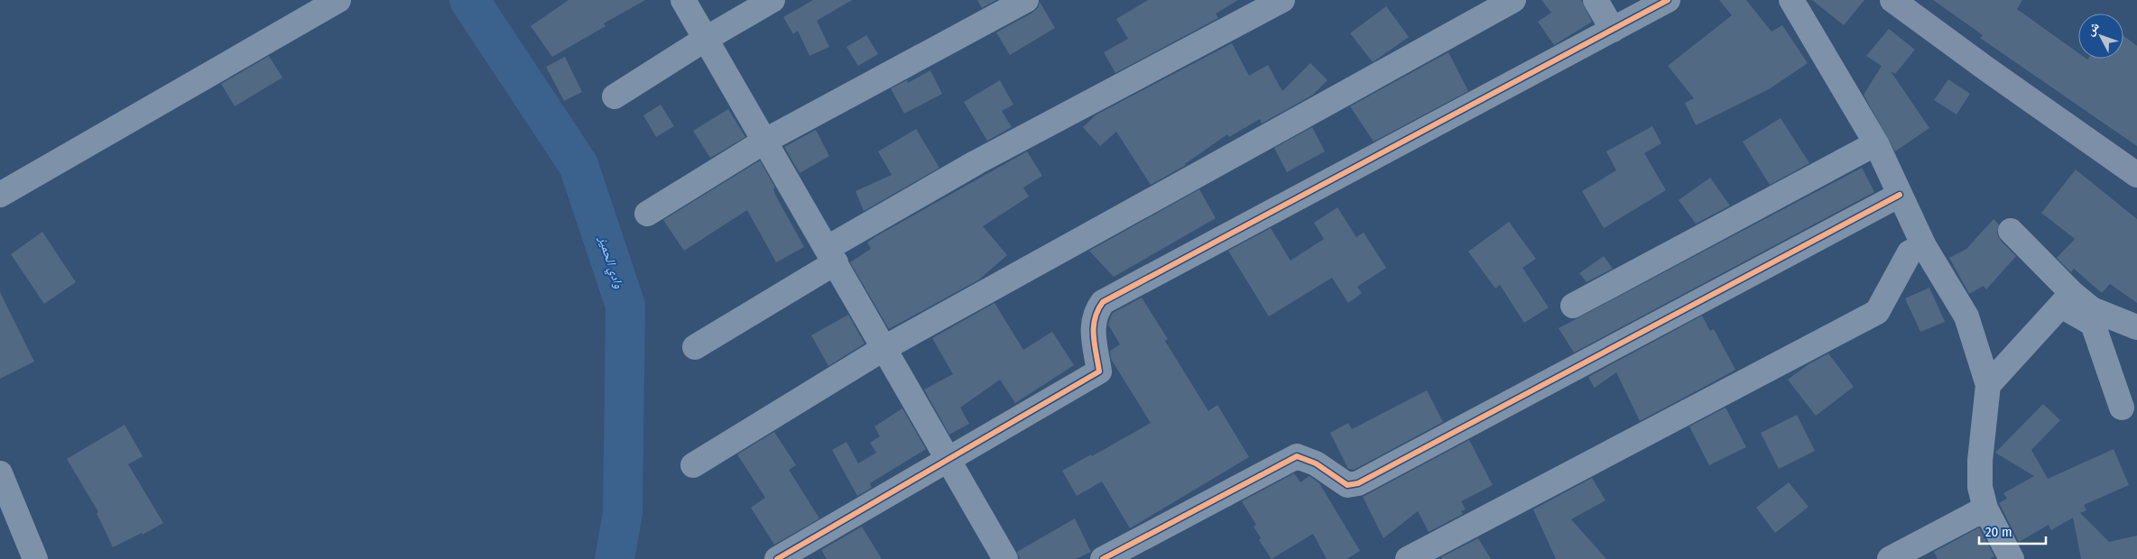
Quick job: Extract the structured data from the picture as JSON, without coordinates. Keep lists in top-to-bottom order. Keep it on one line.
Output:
{"water":["وادي الحميز"],"scale_bar":"20 m","north":"top left"}
